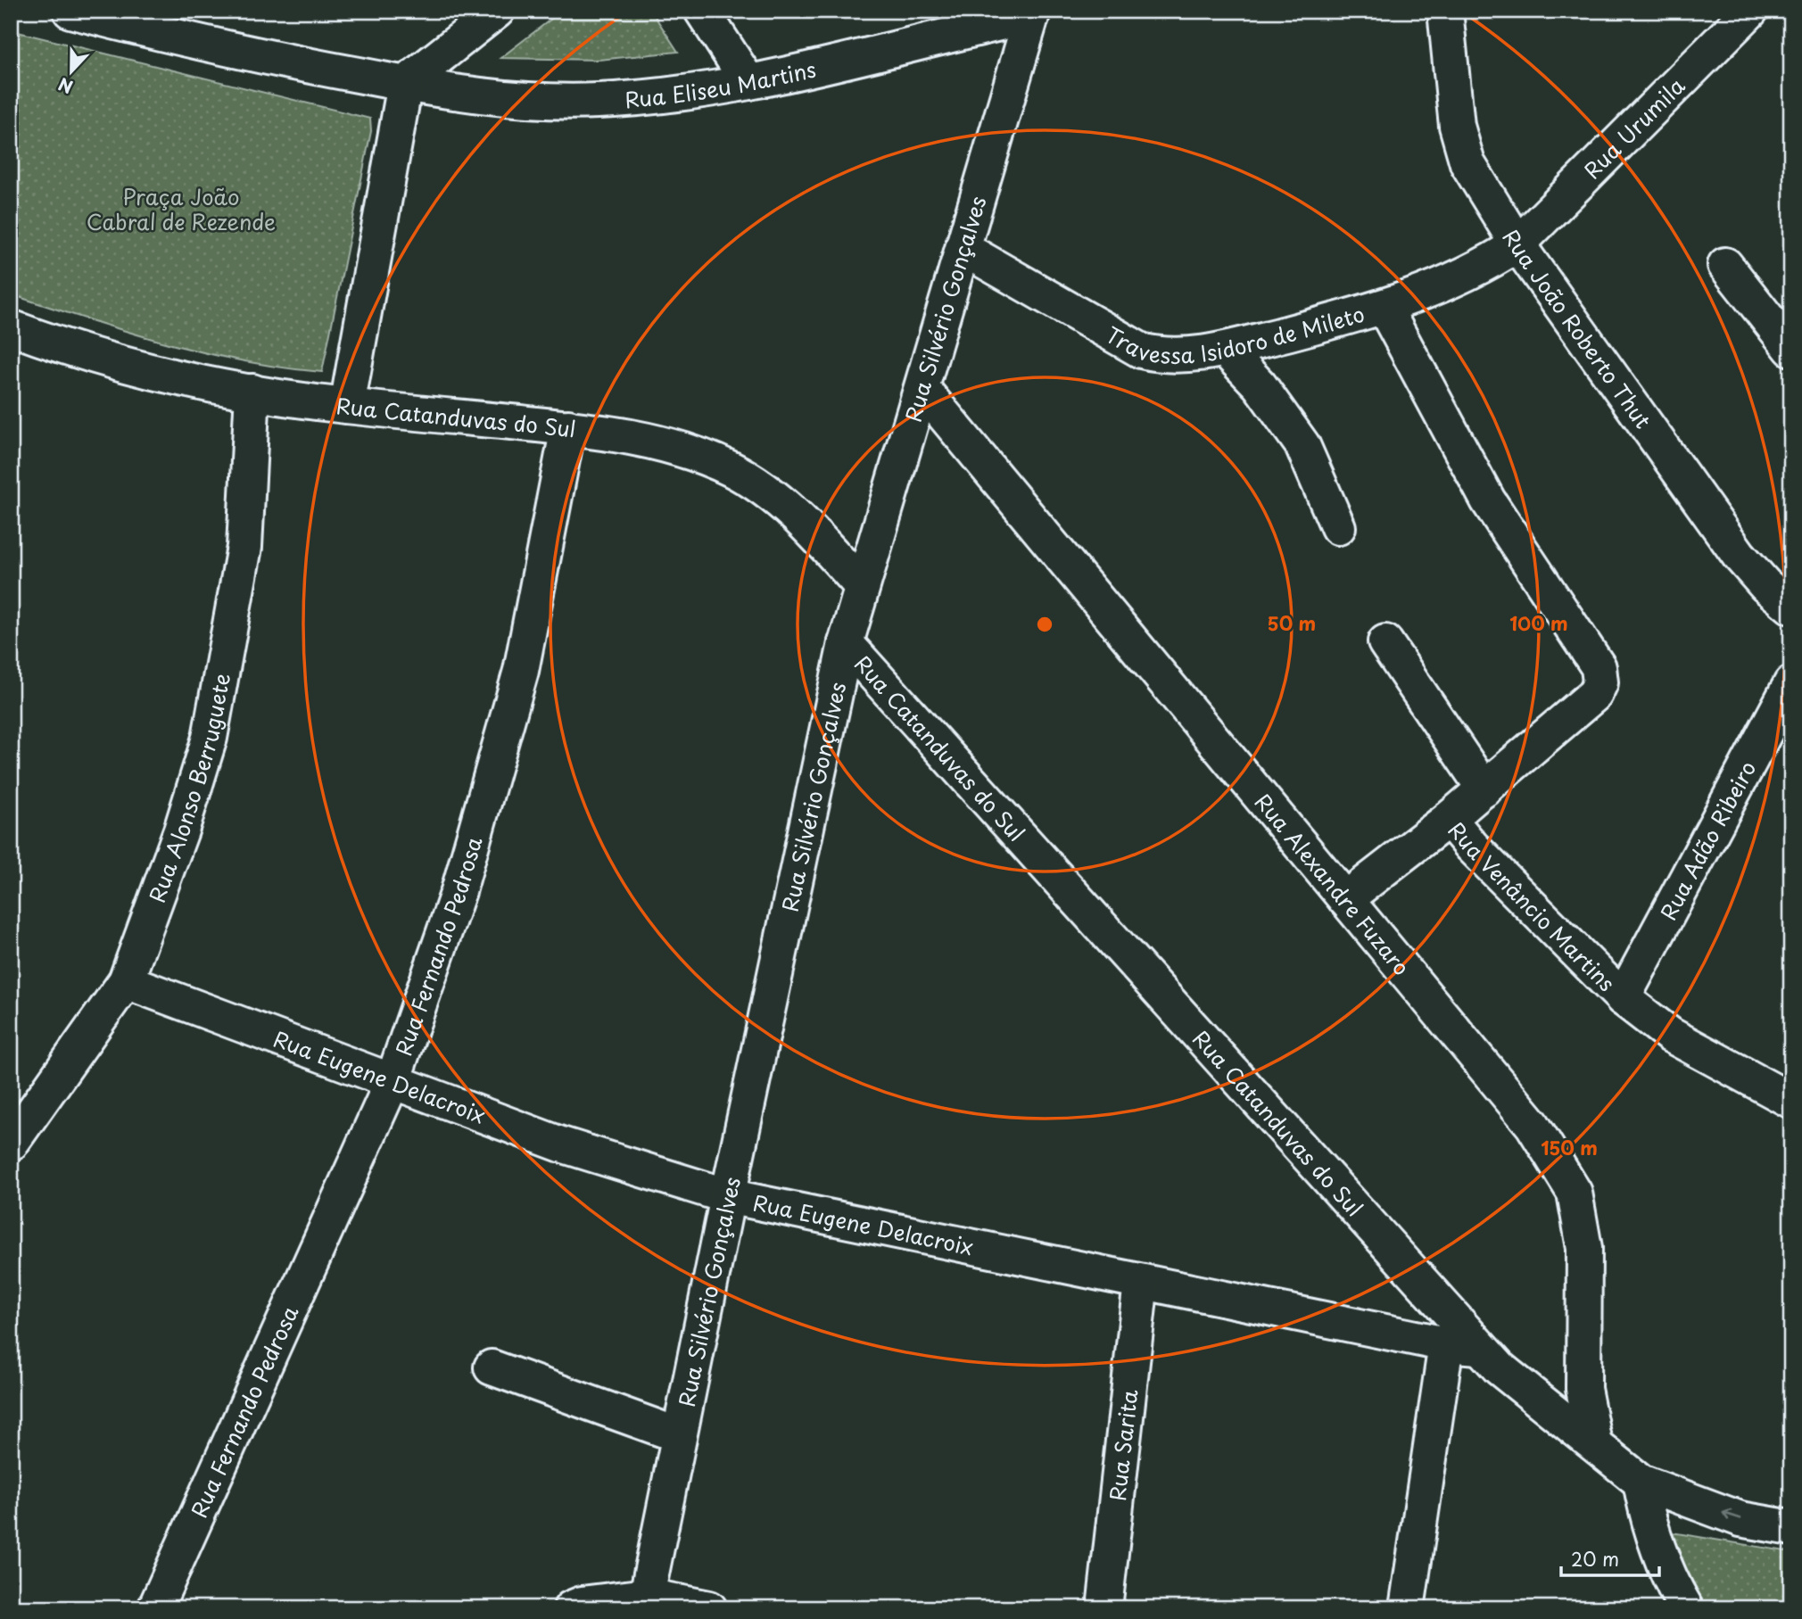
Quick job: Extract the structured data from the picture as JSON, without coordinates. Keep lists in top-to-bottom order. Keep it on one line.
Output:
{"streets":{"street":["Rua Eliseu Martins","Rua Urumila","Rua Silvério Gonçalves","Travessa Isidoro de Mileto","Rua João Roberto Thut","Rua Catanduvas do Sul","Rua Alonso Berruguete","Rua Adão Ribeiro","Rua Alexandre Fuzaro","Rua Venâncio Martins","Rua Fernando Pedrosa","Rua Eugene Delacroix","Rua Sarita"]},"crossings":[["Rua Eliseu Martins","Rua Silvério Gonçalves"],["Rua Urumila","Travessa Isidoro de Mileto"],["Rua Urumila","Rua João Roberto Thut"],["Rua Silvério Gonçalves","Travessa Isidoro de Mileto"],["Rua Silvério Gonçalves","Rua Catanduvas do Sul"],["Rua Silvério Gonçalves","Rua Alexandre Fuzaro"],["Rua Silvério Gonçalves","Rua Eugene Delacroix"],["Travessa Isidoro de Mileto","Rua João Roberto Thut"],["Travessa Isidoro de Mileto","Rua Venâncio Martins"],["Rua Catanduvas do Sul","Rua Alonso Berruguete"],["Rua Catanduvas do Sul","Rua Alexandre Fuzaro"],["Rua Catanduvas do Sul","Rua Fernando Pedrosa"],["Rua Catanduvas do Sul","Rua Eugene Delacroix"],["Rua Alonso Berruguete","Rua Eugene Delacroix"],["Rua Adão Ribeiro","Rua Venâncio Martins"],["Rua Fernando Pedrosa","Rua Eugene Delacroix"],["Rua Eugene Delacroix","Rua Sarita"]],"parks":["Praça João Cabral de Rezende"],"scale_bar":"20 m","north":"bottom","rings":["50 m","100 m","150 m"]}
